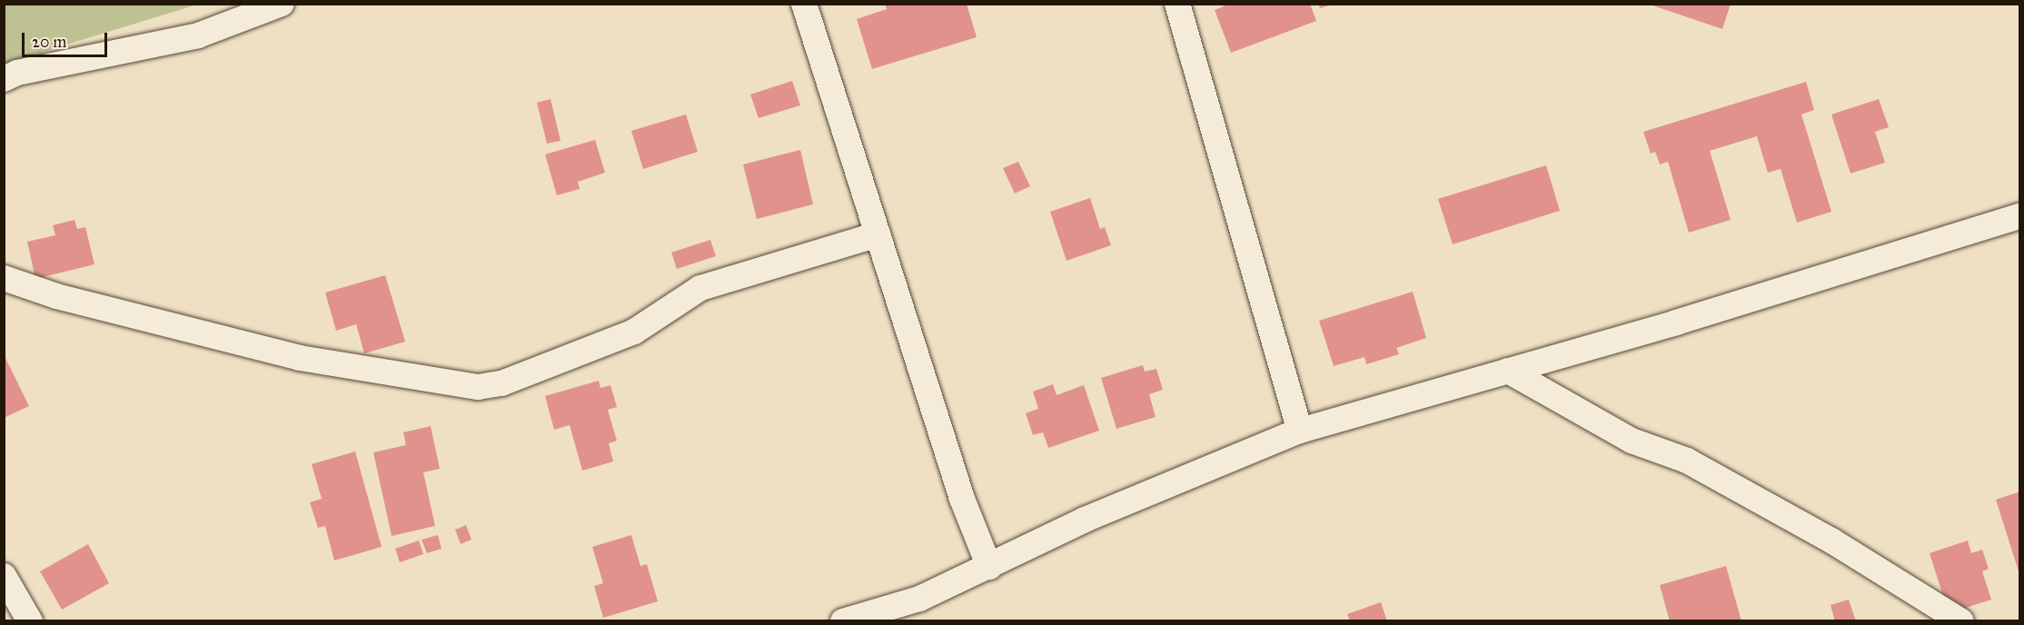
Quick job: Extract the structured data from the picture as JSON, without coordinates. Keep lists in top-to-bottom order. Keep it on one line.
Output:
{"scale_bar":"20 m"}
